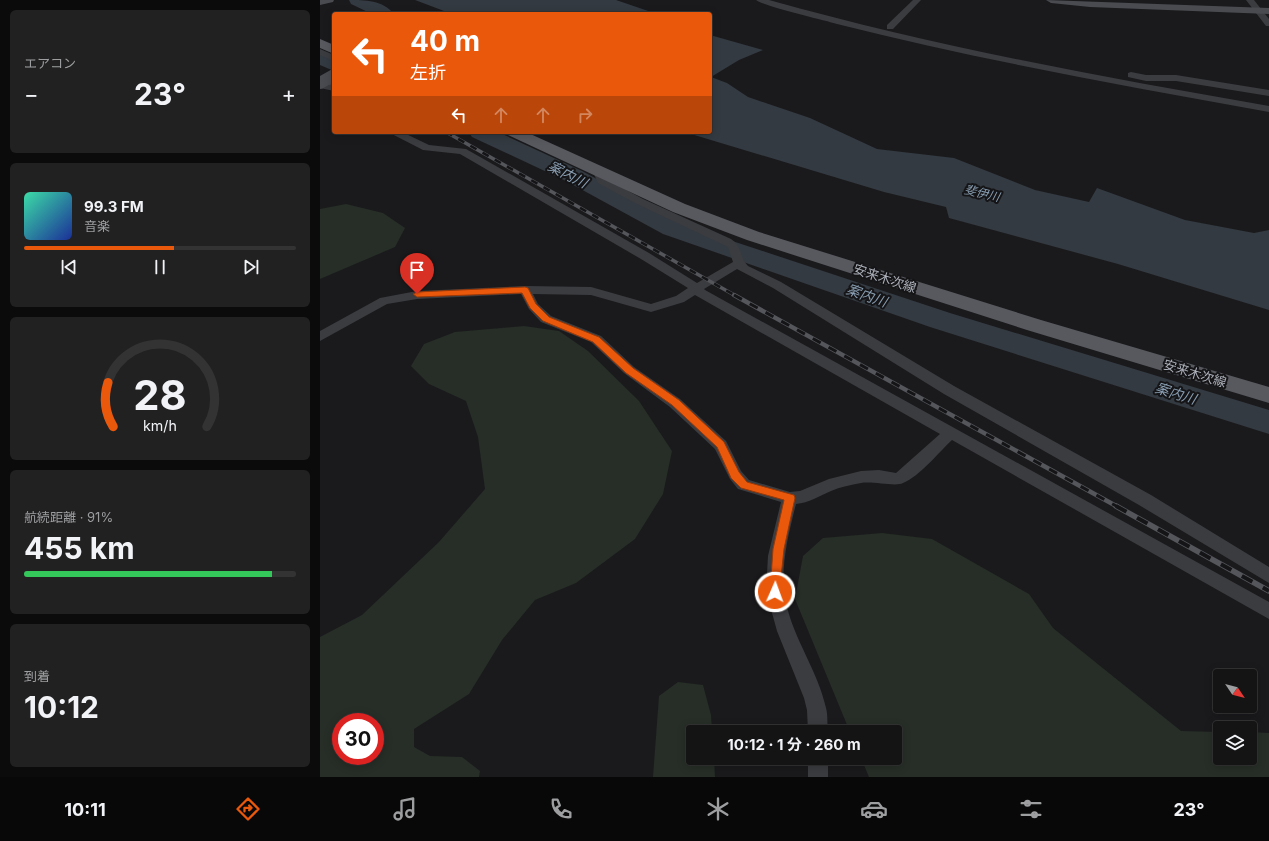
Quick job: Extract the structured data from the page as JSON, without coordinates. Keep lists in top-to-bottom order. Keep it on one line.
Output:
{"streets":{"main road":["安来木次線"]},"water":["案内川","斐伊川"],"north":"bottom right","page":{"tile":["エアコン",["航続距離 · 91%","455 km"],["到着","10:12"]],"turn":["40 m","左折"],"heat":["−","23°","+"],"song":["99.3 FM","音楽"],"limit":"30","trip":"10:12 · 1 分 · 260 m","tabs":["10:11","23°"],"gauge":["28","km/h"]}}
